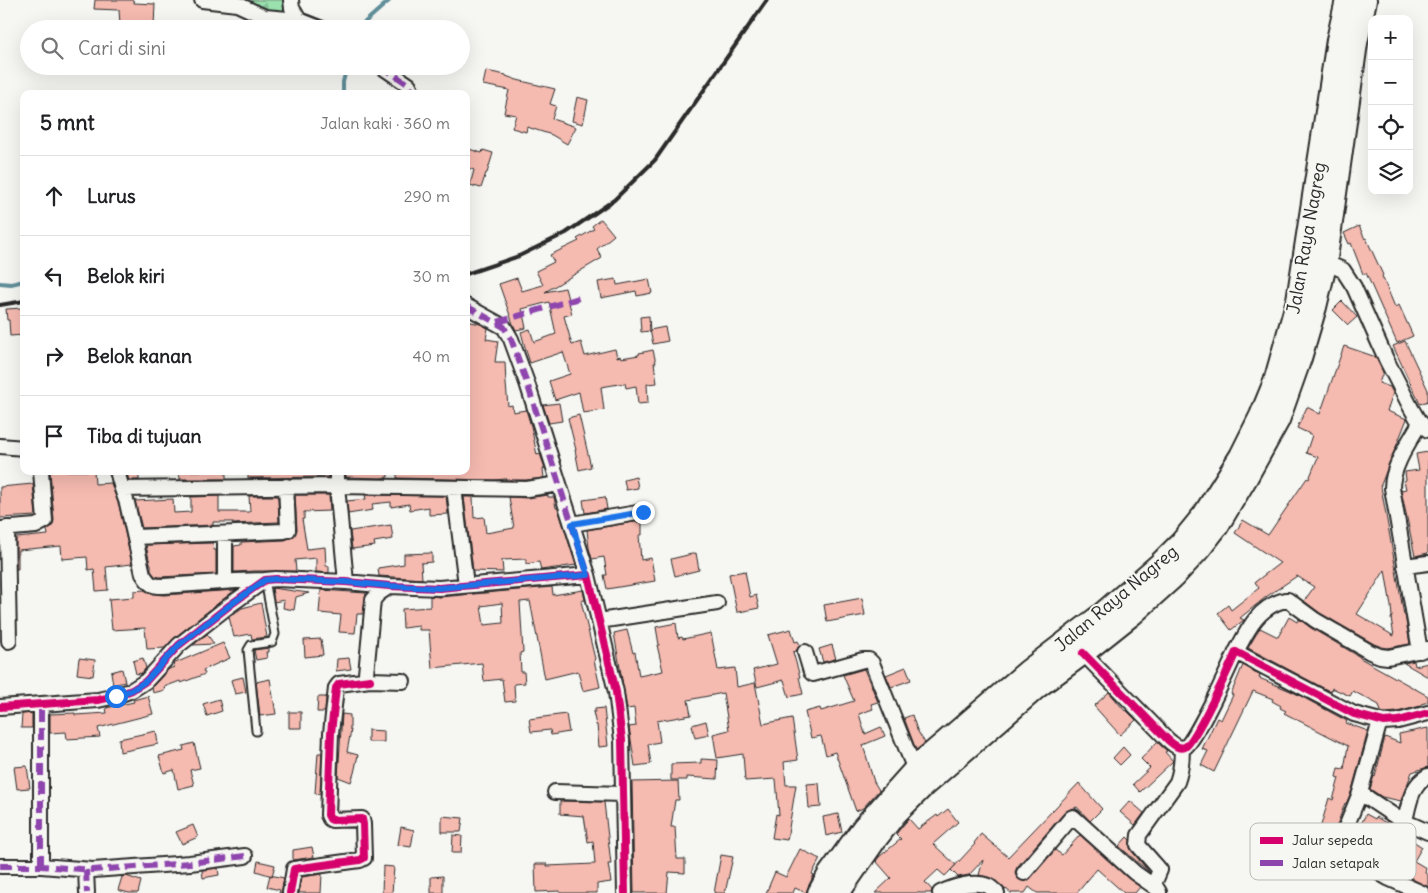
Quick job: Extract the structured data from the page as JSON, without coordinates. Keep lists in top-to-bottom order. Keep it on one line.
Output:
{"streets":{"highway":["Jalan Raya Nagreg"]},"legend":["Jalur sepeda","Jalan setapak"],"page":{"map_buttons":["+","−"],"search":"Cari di sini","heading":["5 mnt","Jalan kaki · 360 m"],"list":[["Lurus","290 m"],["Belok kiri","30 m"],["Belok kanan","40 m"],"Tiba di tujuan"]}}
